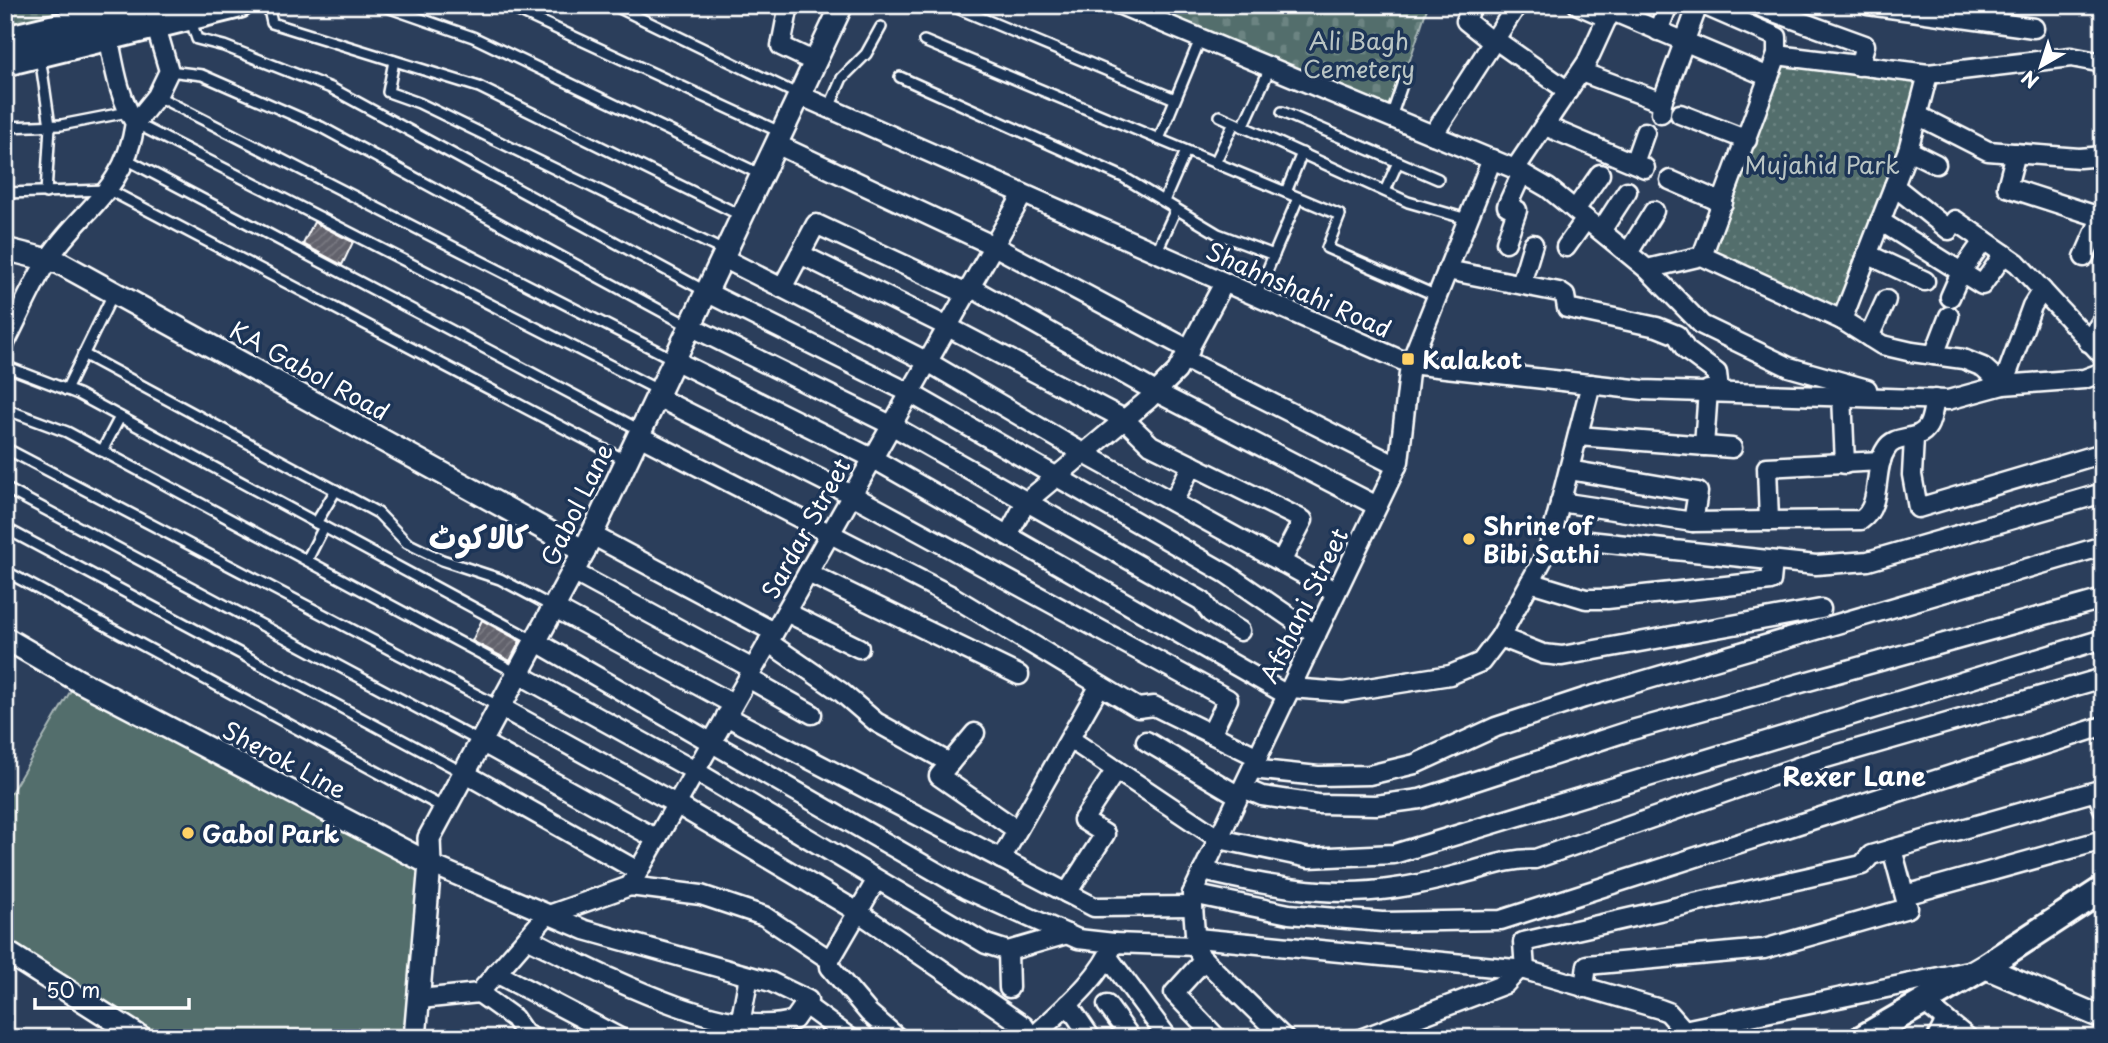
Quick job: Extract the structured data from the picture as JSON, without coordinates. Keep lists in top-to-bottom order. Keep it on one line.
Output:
{"streets":{"street":["Shahnshahi Road","KA Gabol Road","Gabol Lane","Sardar Street","Afshani Street","Sherok Line"]},"crossings":[["Shahnshahi Road","Gabol Lane"],["Shahnshahi Road","Sardar Street"],["Shahnshahi Road","Afshani Street"],["KA Gabol Road","Gabol Lane"],["Gabol Lane","Sherok Line"]],"districts":["کالاکوٹ","Rexer Lane"],"parks":["Ali Bagh Cemetery","Mujahid Park"],"places":{"transit":["Kalakot"],"other":["Shrine of Bibi Sathi","Gabol Park"]},"scale_bar":"50 m","north":"bottom left"}
